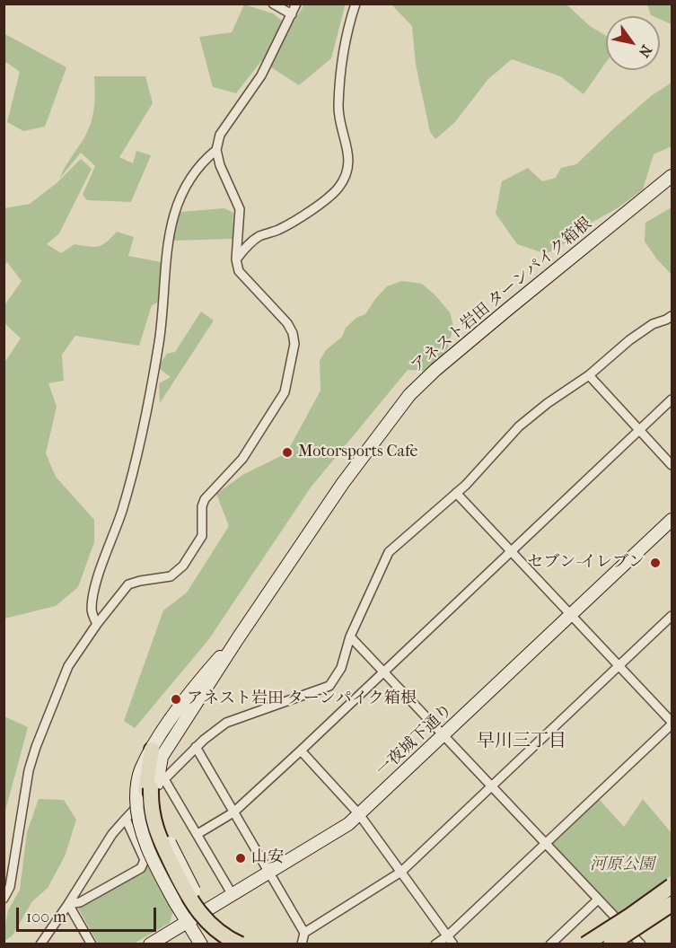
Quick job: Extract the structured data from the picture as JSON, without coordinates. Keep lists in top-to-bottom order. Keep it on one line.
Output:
{"streets":{"street":["アネスト岩田 ターンパイク箱根","一夜城下通り"]},"districts":["早川三丁目"],"parks":["河原公園"],"places":["Motorsports Cafe","セブン-イレブン","アネスト岩田 ターンパイク箱根","山安"],"scale_bar":"100 m","north":"bottom right"}
